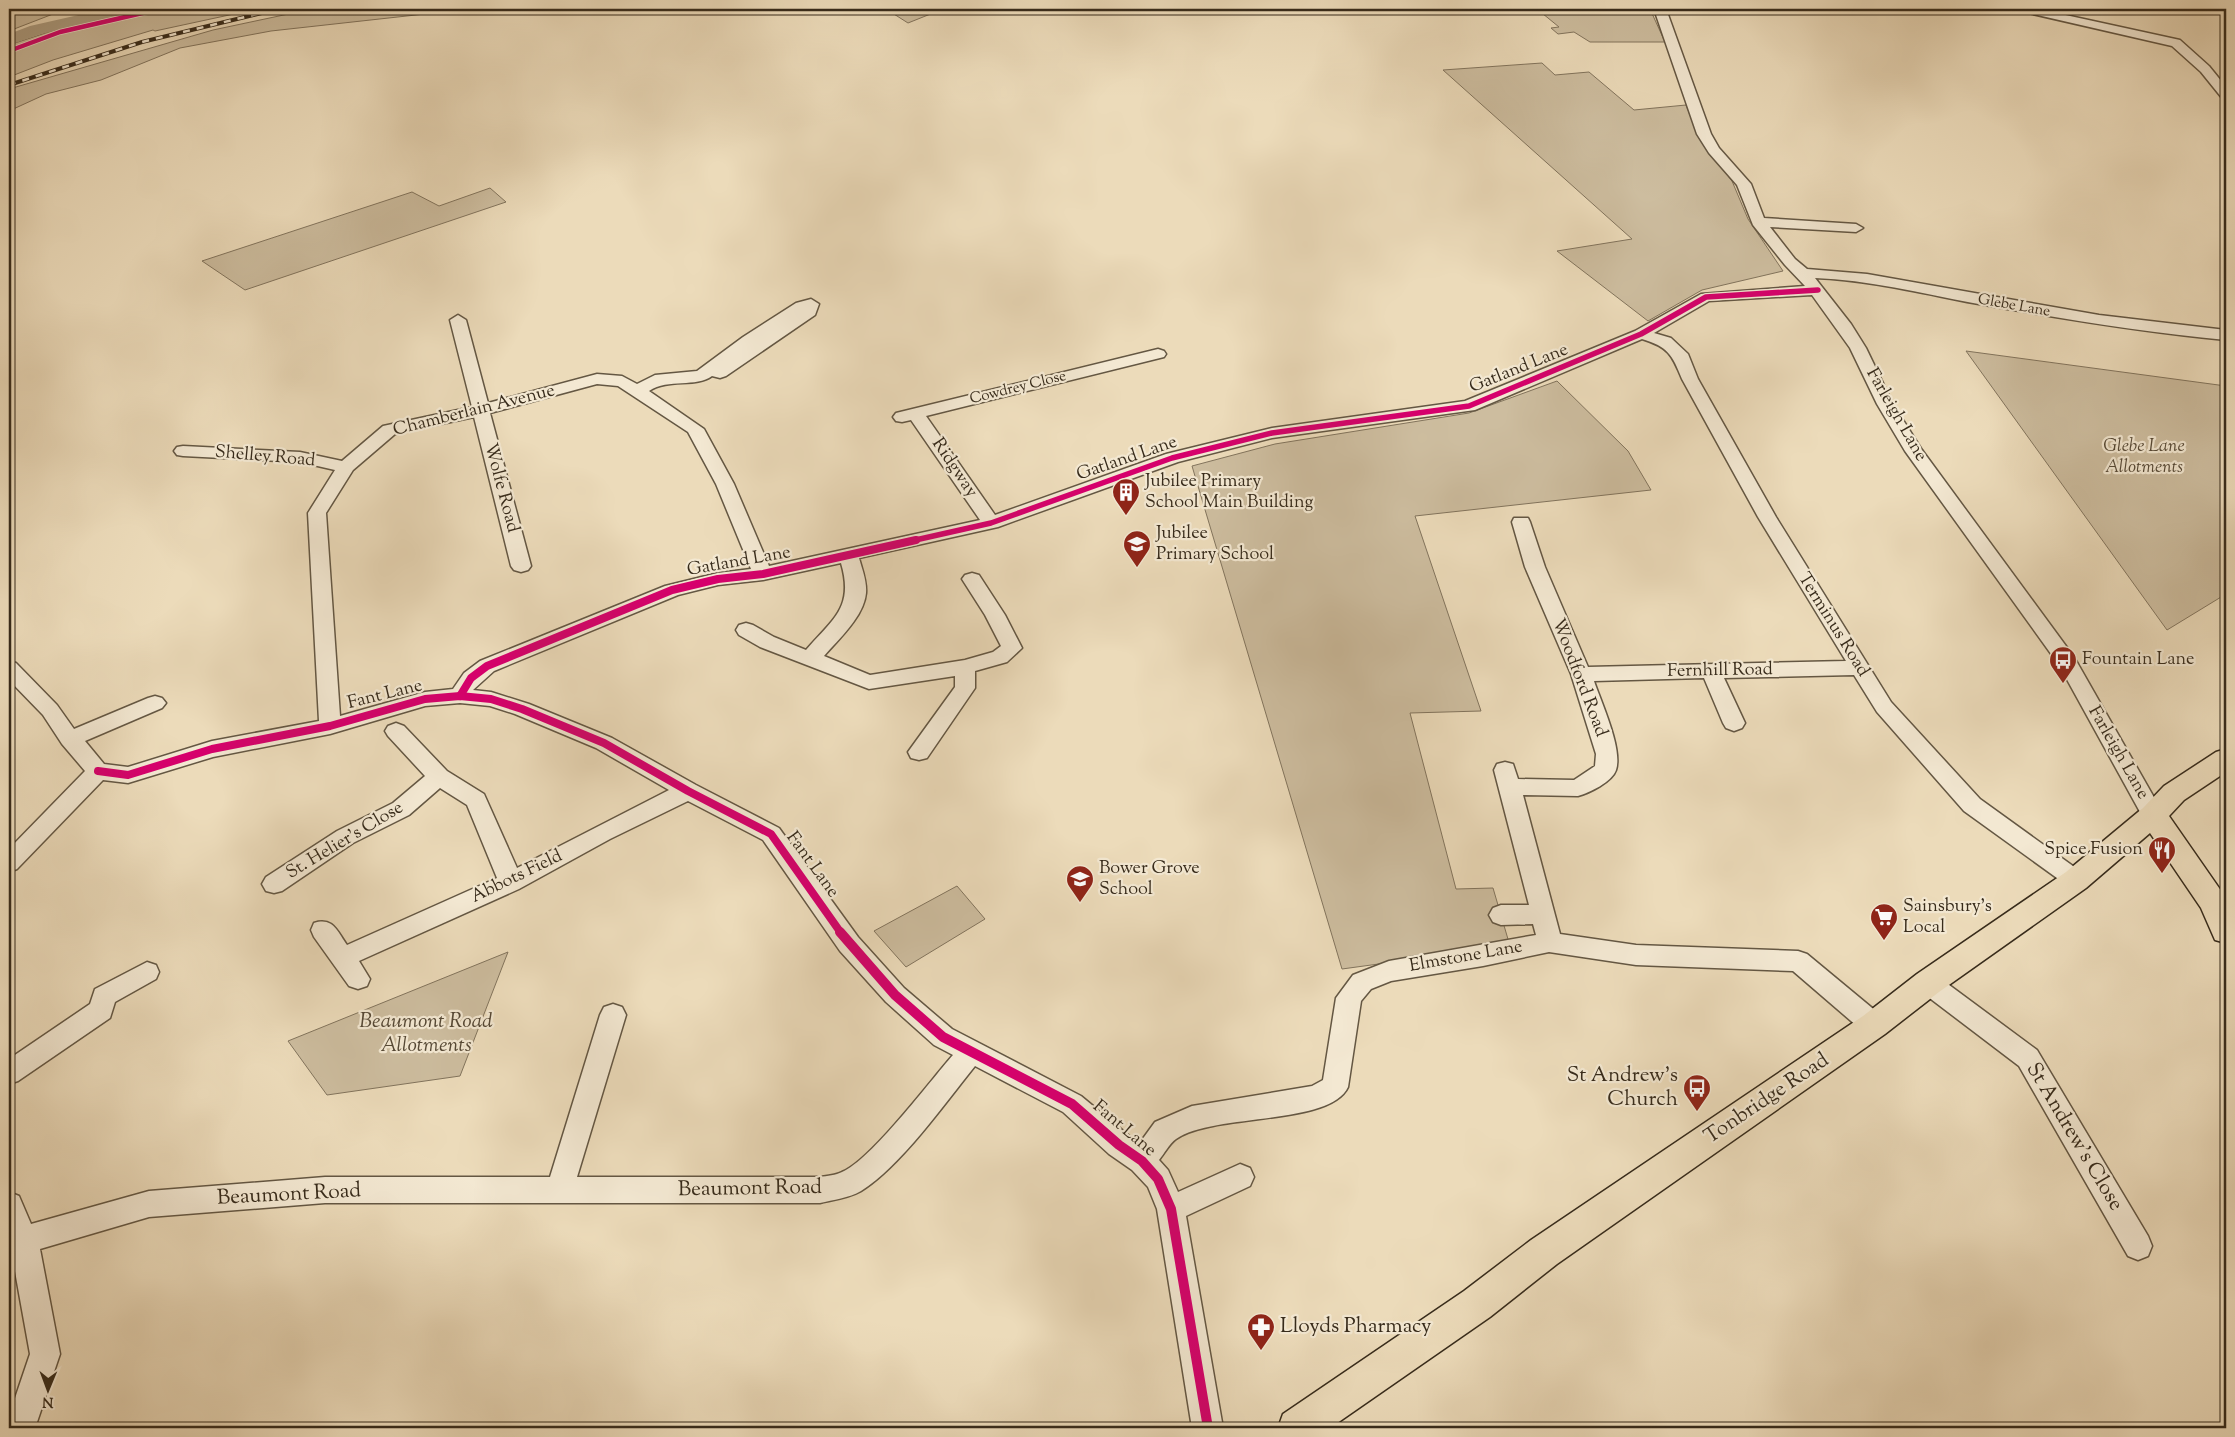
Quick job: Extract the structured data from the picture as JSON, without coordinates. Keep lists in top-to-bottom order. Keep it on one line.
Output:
{"streets":{"main road":["Tonbridge Road"],"street":["Glebe Lane","Gatland Lane","Cowdrey Close","Chamberlain Avenue","Farleigh Lane","Shelley Road","Ridgway","Wolfe Road","Terminus Road","Fernhill Road","Woodford Road","Fant Lane","St. Helier's Close","Abbots Field","Elmstone Lane","St Andrew's Close","Beaumont Road"]},"crossings":[["Glebe Lane","Farleigh Lane"],["Gatland Lane","Chamberlain Avenue"],["Gatland Lane","Farleigh Lane"],["Gatland Lane","Ridgway"],["Gatland Lane","Terminus Road"],["Gatland Lane","Fant Lane"],["Cowdrey Close","Ridgway"],["Chamberlain Avenue","Shelley Road"],["Chamberlain Avenue","Wolfe Road"],["Chamberlain Avenue","Fant Lane"],["Farleigh Lane","Tonbridge Road"],["Terminus Road","Fernhill Road"],["Terminus Road","Tonbridge Road"],["Fernhill Road","Woodford Road"],["Fant Lane","Abbots Field"],["Fant Lane","Elmstone Lane"],["Fant Lane","Beaumont Road"],["Elmstone Lane","Tonbridge Road"],["Tonbridge Road","St Andrew's Close"]],"parks":["Glebe Lane Allotments","Beaumont Road Allotments"],"places":{"building":["Jubilee Primary School Main Building"],"school or university":["Jubilee Primary School","Bower Grove School"],"bus stop":["Fountain Lane","St Andrew's Church"],"restaurant":["Spice Fusion"],"supermarket":["Sainsbury's Local"],"pharmacy":["Lloyds Pharmacy"]},"north":"bottom"}
